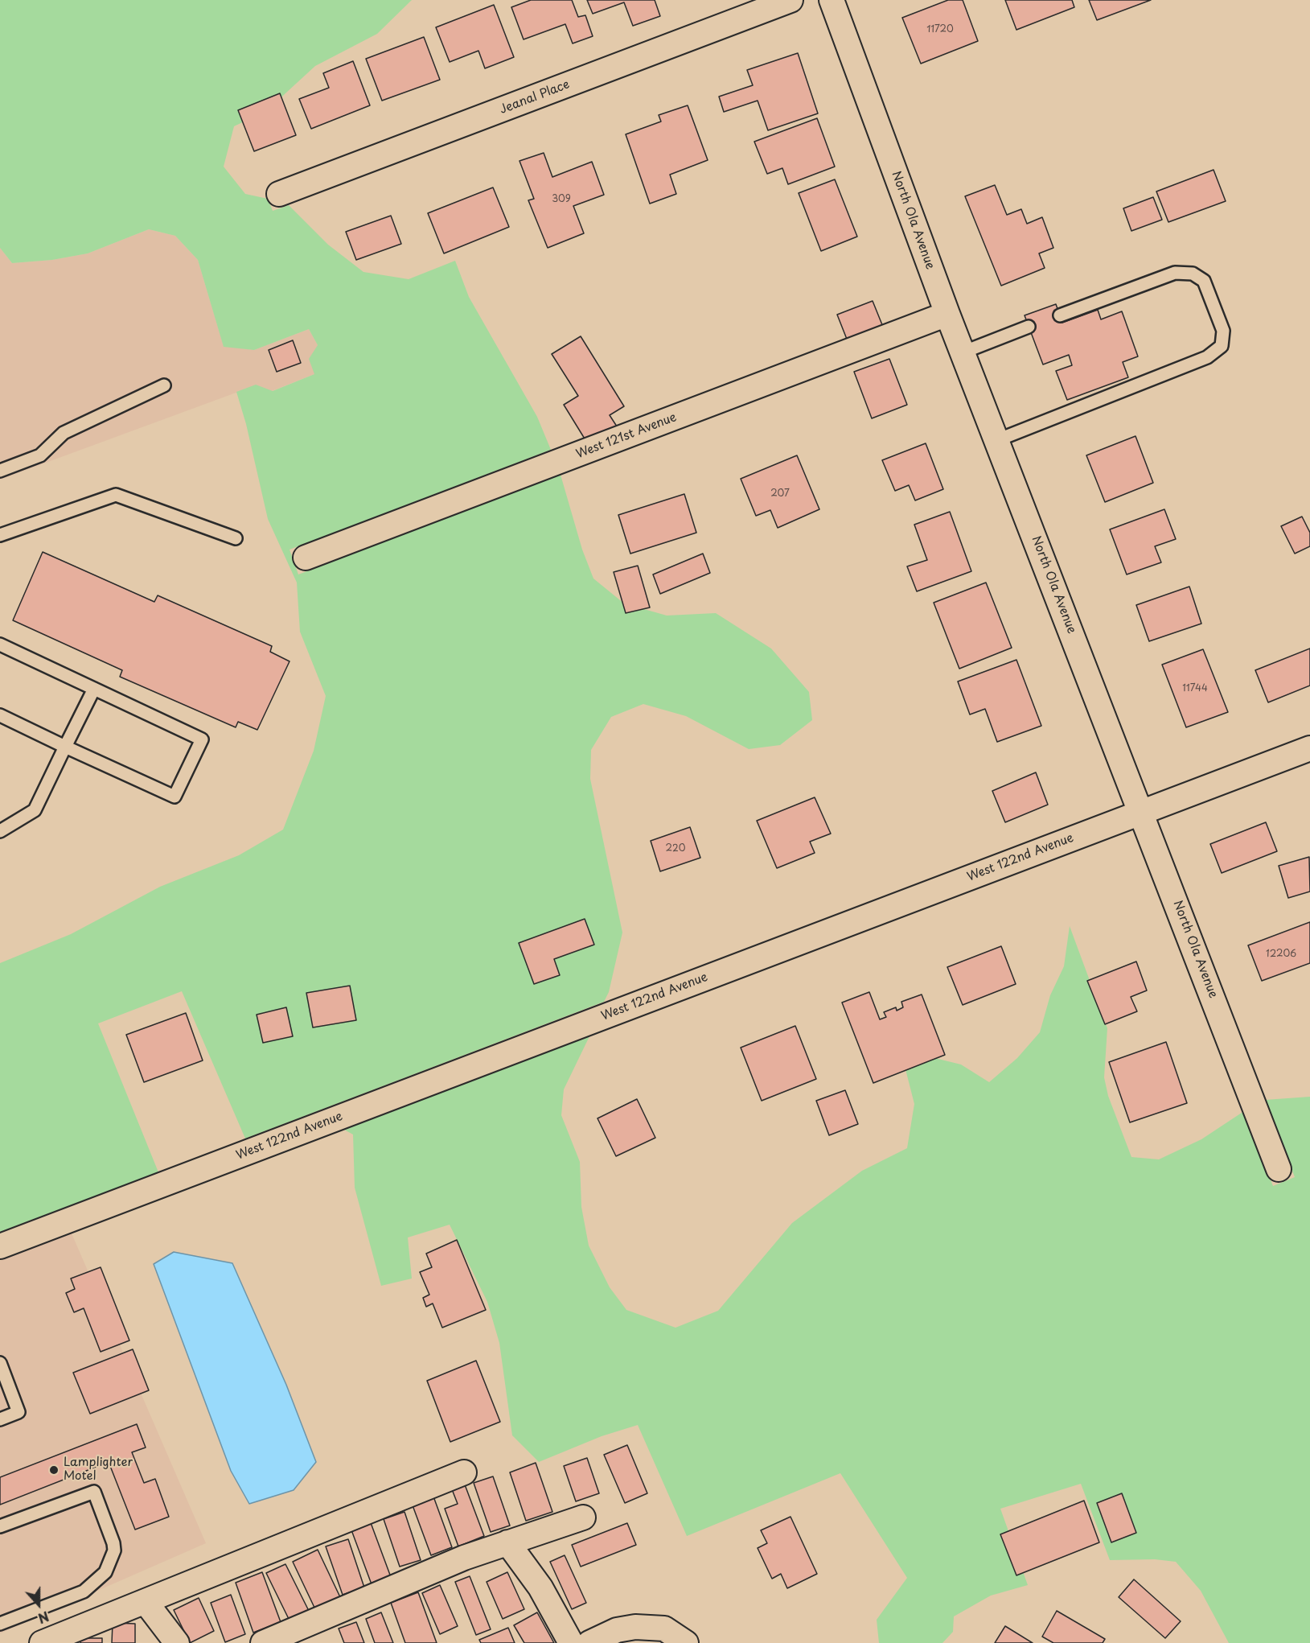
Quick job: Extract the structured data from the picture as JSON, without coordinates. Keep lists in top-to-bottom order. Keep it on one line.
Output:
{"streets":{"street":["Jeanal Place","North Ola Avenue","West 121st Avenue","West 122nd Avenue"]},"crossings":[["North Ola Avenue","West 121st Avenue"],["North Ola Avenue","West 122nd Avenue"]],"places":["Lamplighter Motel"],"house_numbers":["11720","309","207","11744","220","12206"],"north":"bottom"}
